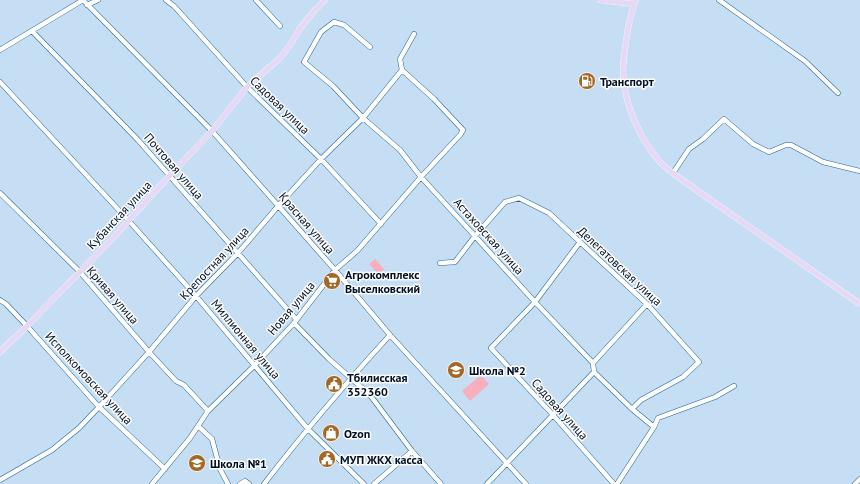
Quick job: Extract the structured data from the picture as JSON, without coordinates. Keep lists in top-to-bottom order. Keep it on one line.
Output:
{"streets":{"main road":["Кубанская улица"],"street":["Садовая улица","Почтовая улица","Красная улица","Астаховская улица","Крепостная улица","Делегатовская улица","Кривая улица","Новая улица","Миллионная улица","Исполкомовская улица"]},"crossings":[["Садовая улица","Кубанская улица"],["Садовая улица","Астаховская улица"],["Садовая улица","Крепостная улица"],["Садовая улица","Новая улица"],["Почтовая улица","Кубанская улица"],["Почтовая улица","Крепостная улица"],["Почтовая улица","Новая улица"],["Кубанская улица","Красная улица"],["Кубанская улица","Кривая улица"],["Кубанская улица","Миллионная улица"],["Кубанская улица","Исполкомовская улица"],["Красная улица","Крепостная улица"],["Красная улица","Новая улица"],["Астаховская улица","Крепостная улица"],["Астаховская улица","Делегатовская улица"],["Астаховская улица","Новая улица"],["Крепостная улица","Кривая улица"],["Крепостная улица","Новая улица"],["Крепостная улица","Миллионная улица"],["Крепостная улица","Исполкомовская улица"],["Кривая улица","Новая улица"],["Новая улица","Миллионная улица"],["Новая улица","Исполкомовская улица"]],"places":{"fuel station":["Транспорт"],"supermarket":["Агрокомплекс Выселковский"],"school or university":["Школа №2","Школа №1"],"public building":["Тбилисская 352360","МУП ЖКХ касса"],"shop":["Ozon"]}}
